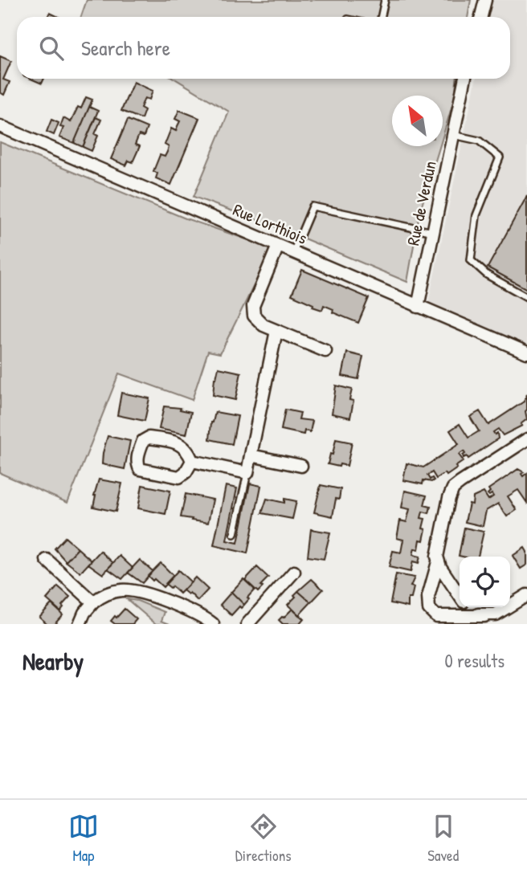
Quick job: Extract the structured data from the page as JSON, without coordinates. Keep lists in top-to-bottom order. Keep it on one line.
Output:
{"streets":{"street":["Rue de Verdun","Rue Lorthiois"]},"crossings":[["Rue de Verdun","Rue Lorthiois"]],"north":"top left","page":{"search":"Search here","heading":["Nearby","0 results"],"nav":["Map","Directions","Saved"]}}
